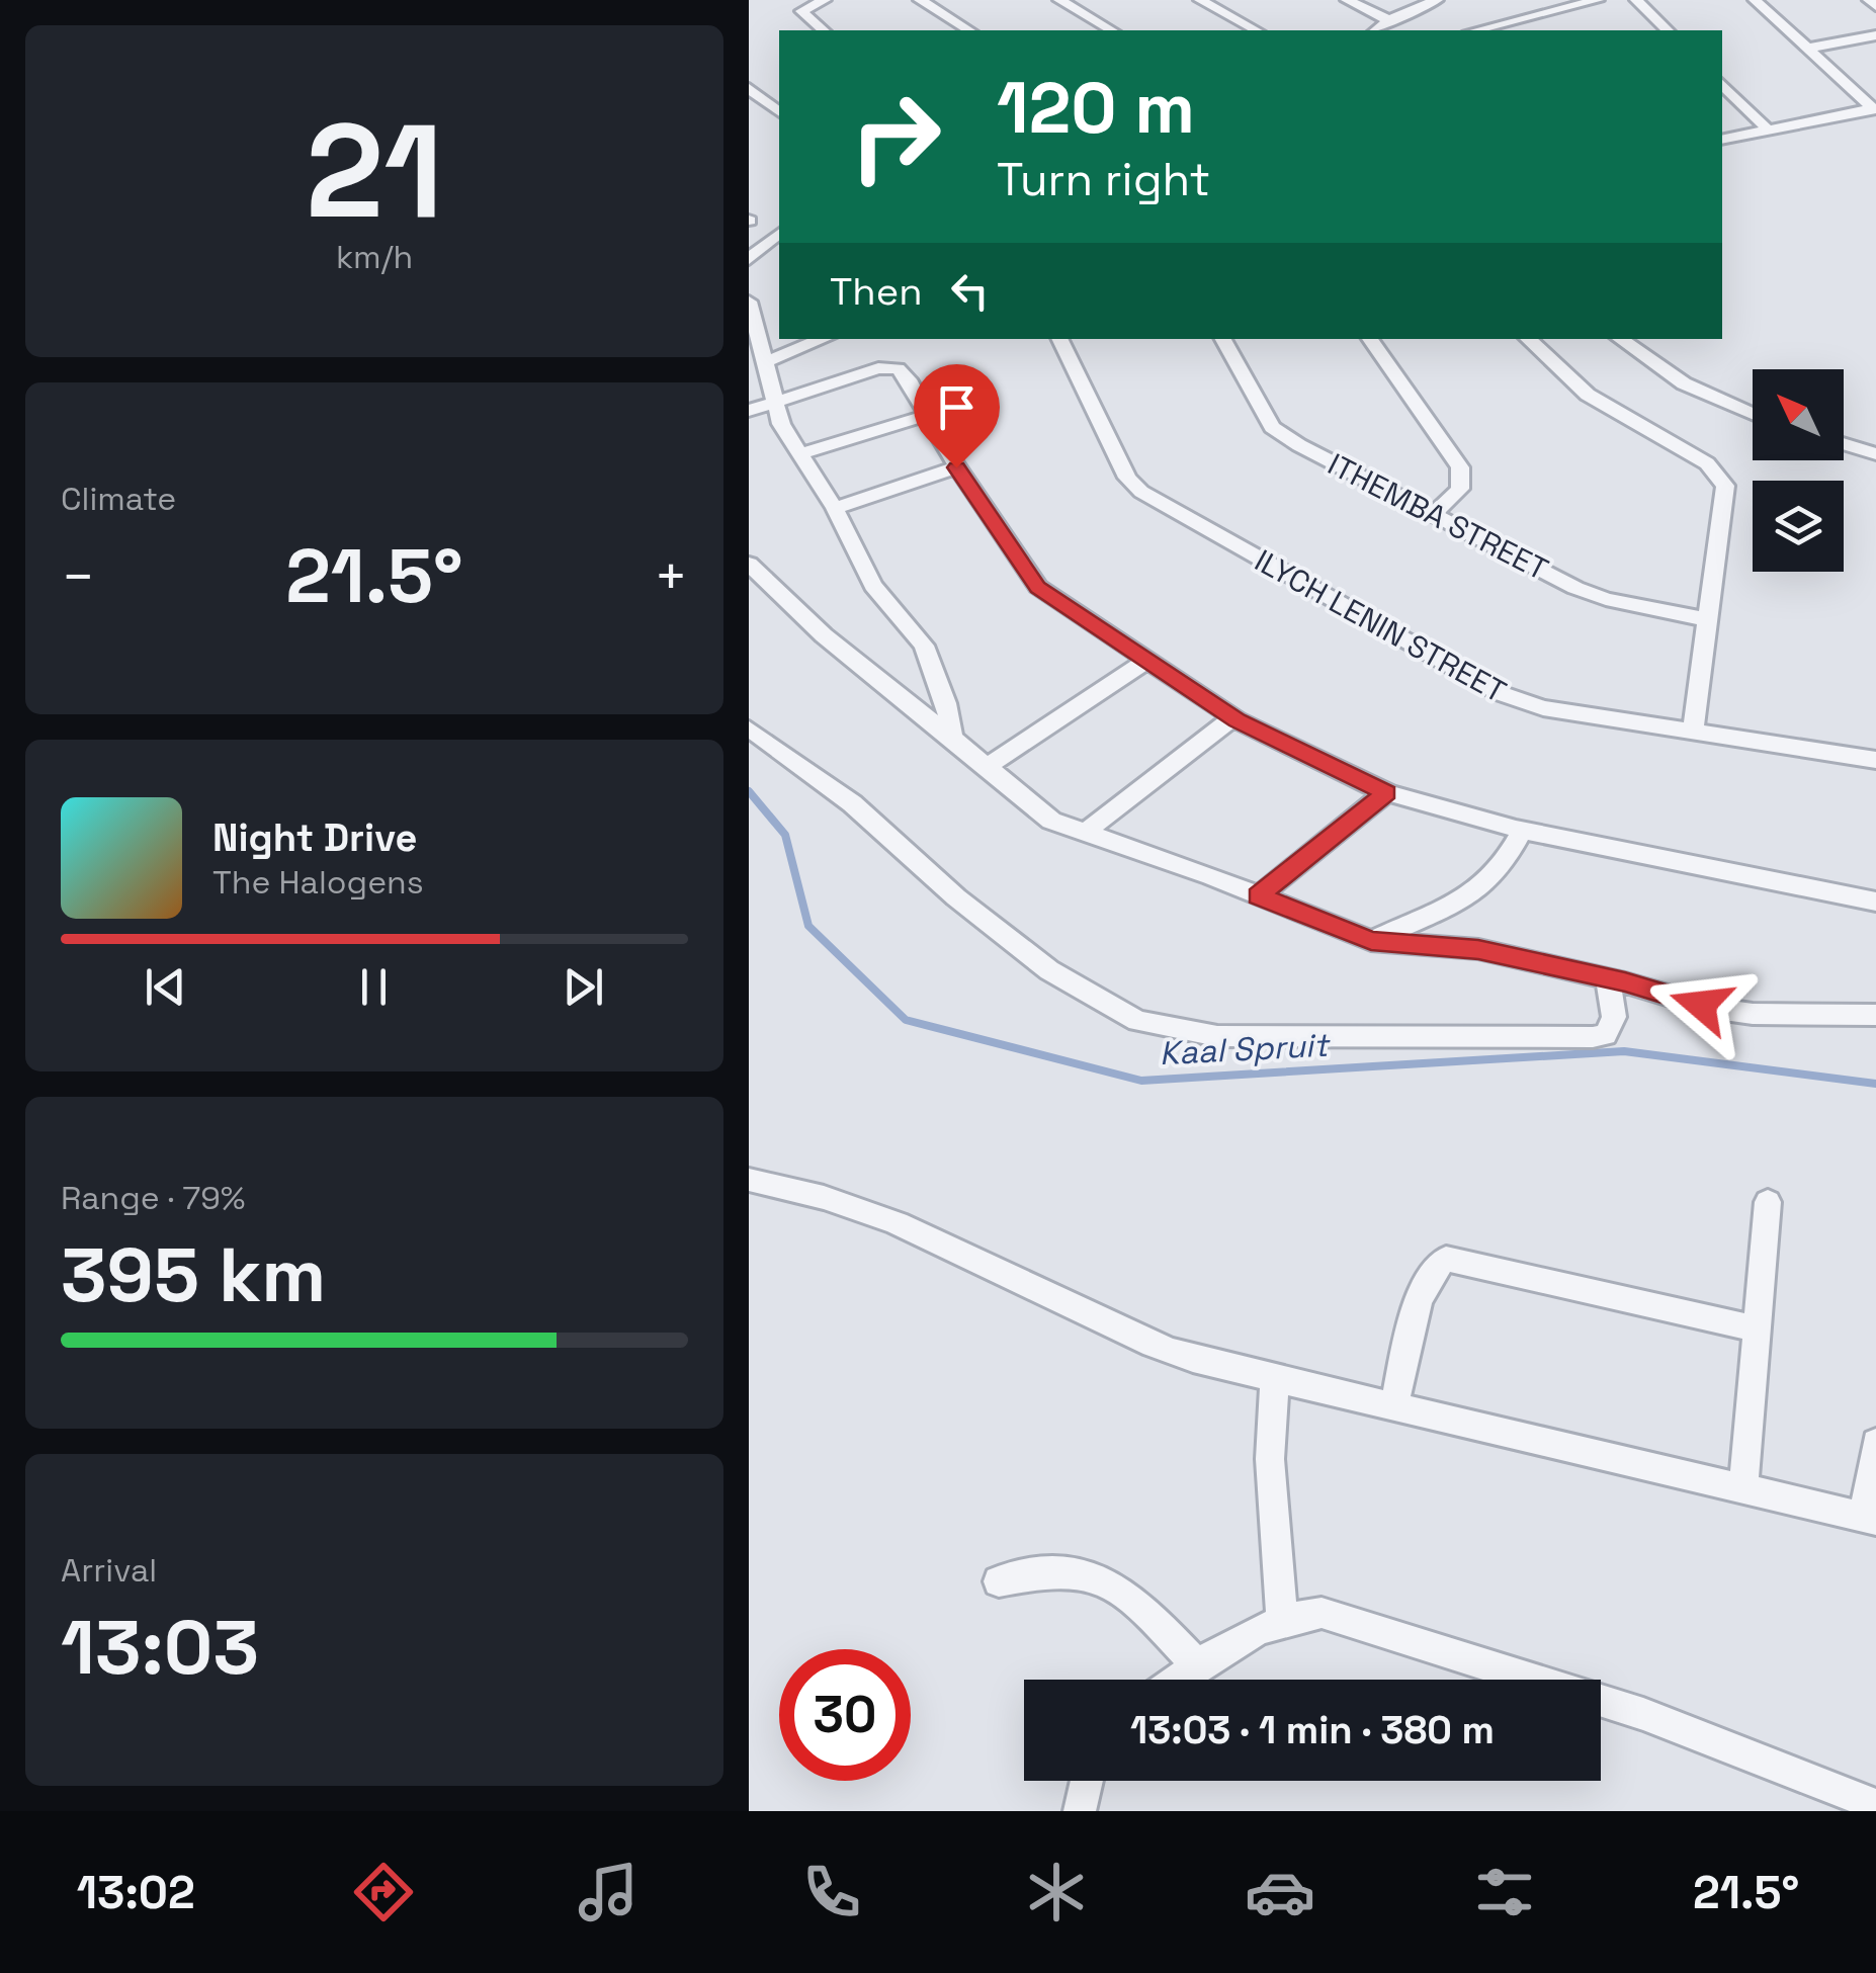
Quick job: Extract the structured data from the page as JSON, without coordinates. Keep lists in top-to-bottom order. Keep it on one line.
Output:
{"streets":{"street":["ITHEMBA STREET","ILYCH LENIN STREET"]},"water":["Kaal Spruit"],"north":"top left","page":{"tile":[["21","km/h"],"Climate",["Range · 79%","395 km"],["Arrival","13:03"]],"turn":["120 m","Turn right"],"then":"Then","heat":["−","21.5°","+"],"song":["Night Drive","The Halogens"],"limit":"30","trip":"13:03 · 1 min · 380 m","tabs":["13:02","21.5°"]}}
